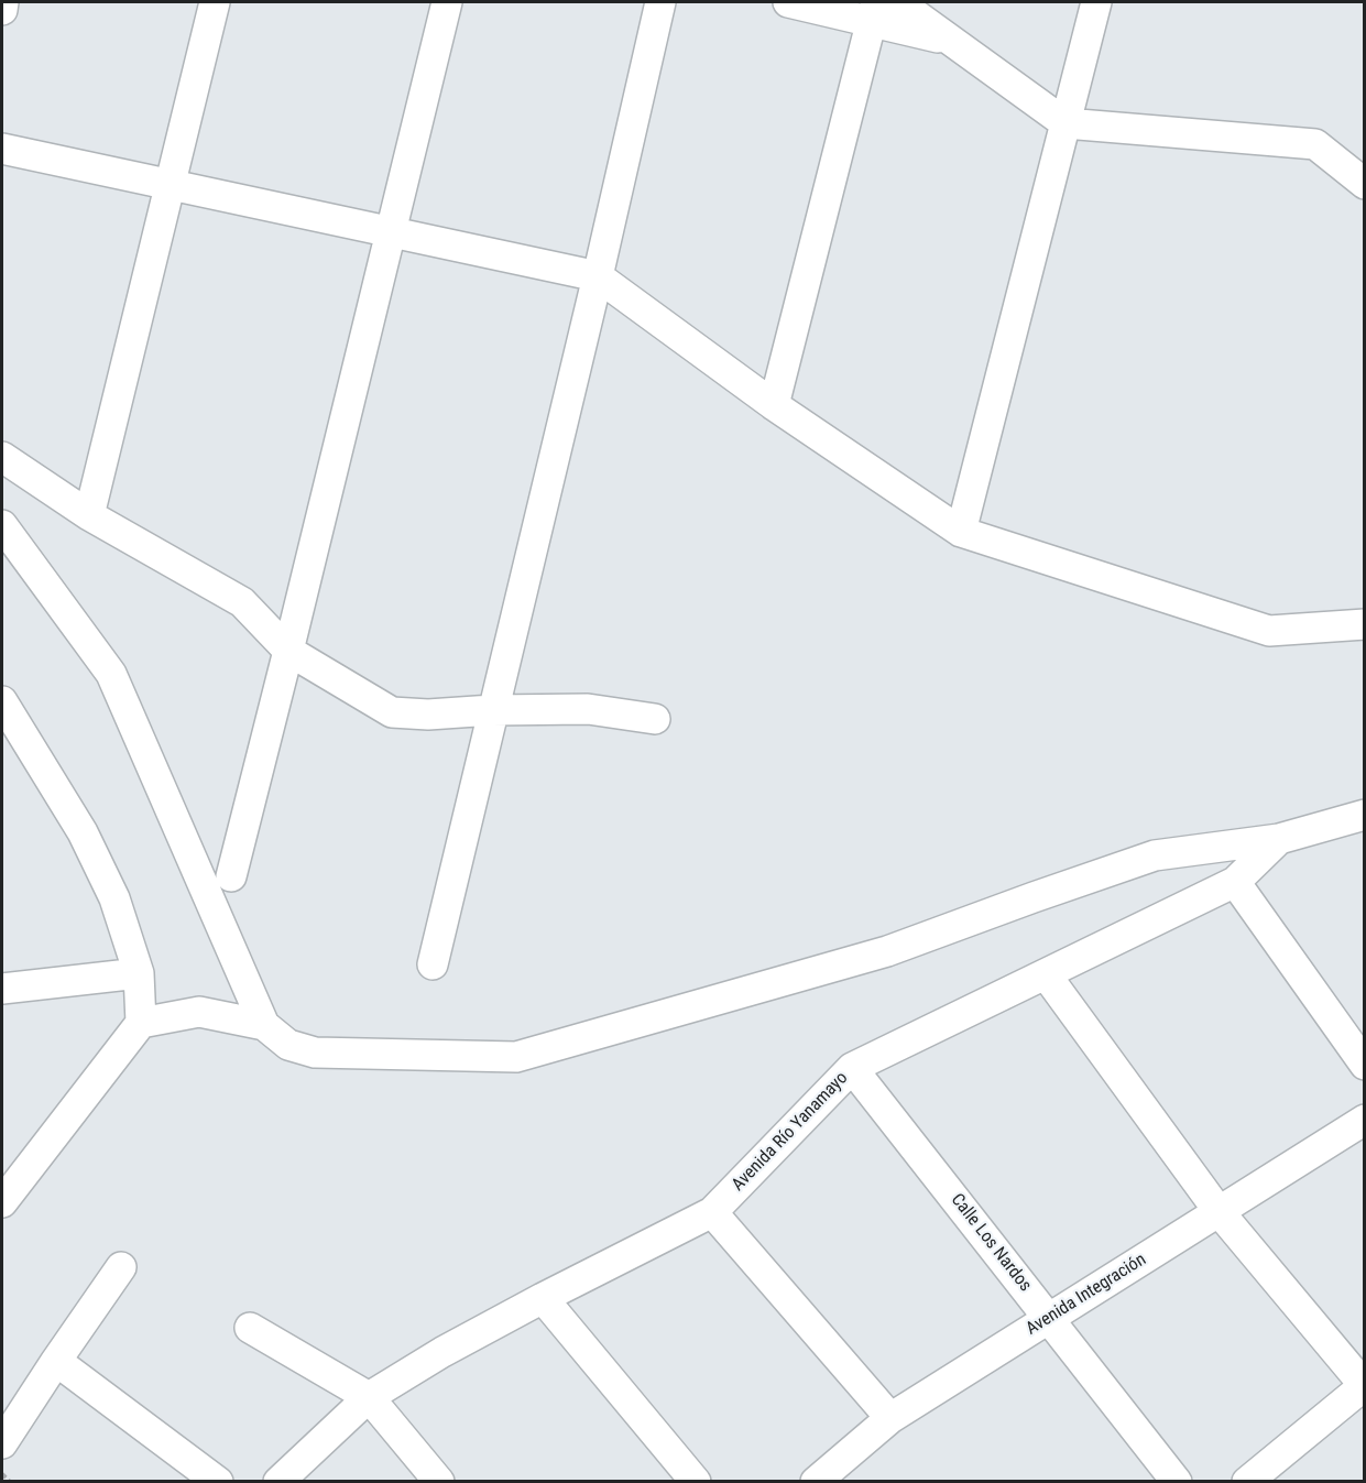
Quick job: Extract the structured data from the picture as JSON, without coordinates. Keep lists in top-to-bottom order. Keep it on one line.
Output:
{"streets":{"street":["Avenida Río Yanamayo","Calle Los Nardos","Avenida Integración"]},"crossings":[["Avenida Río Yanamayo","Calle Los Nardos"],["Calle Los Nardos","Avenida Integración"]]}
